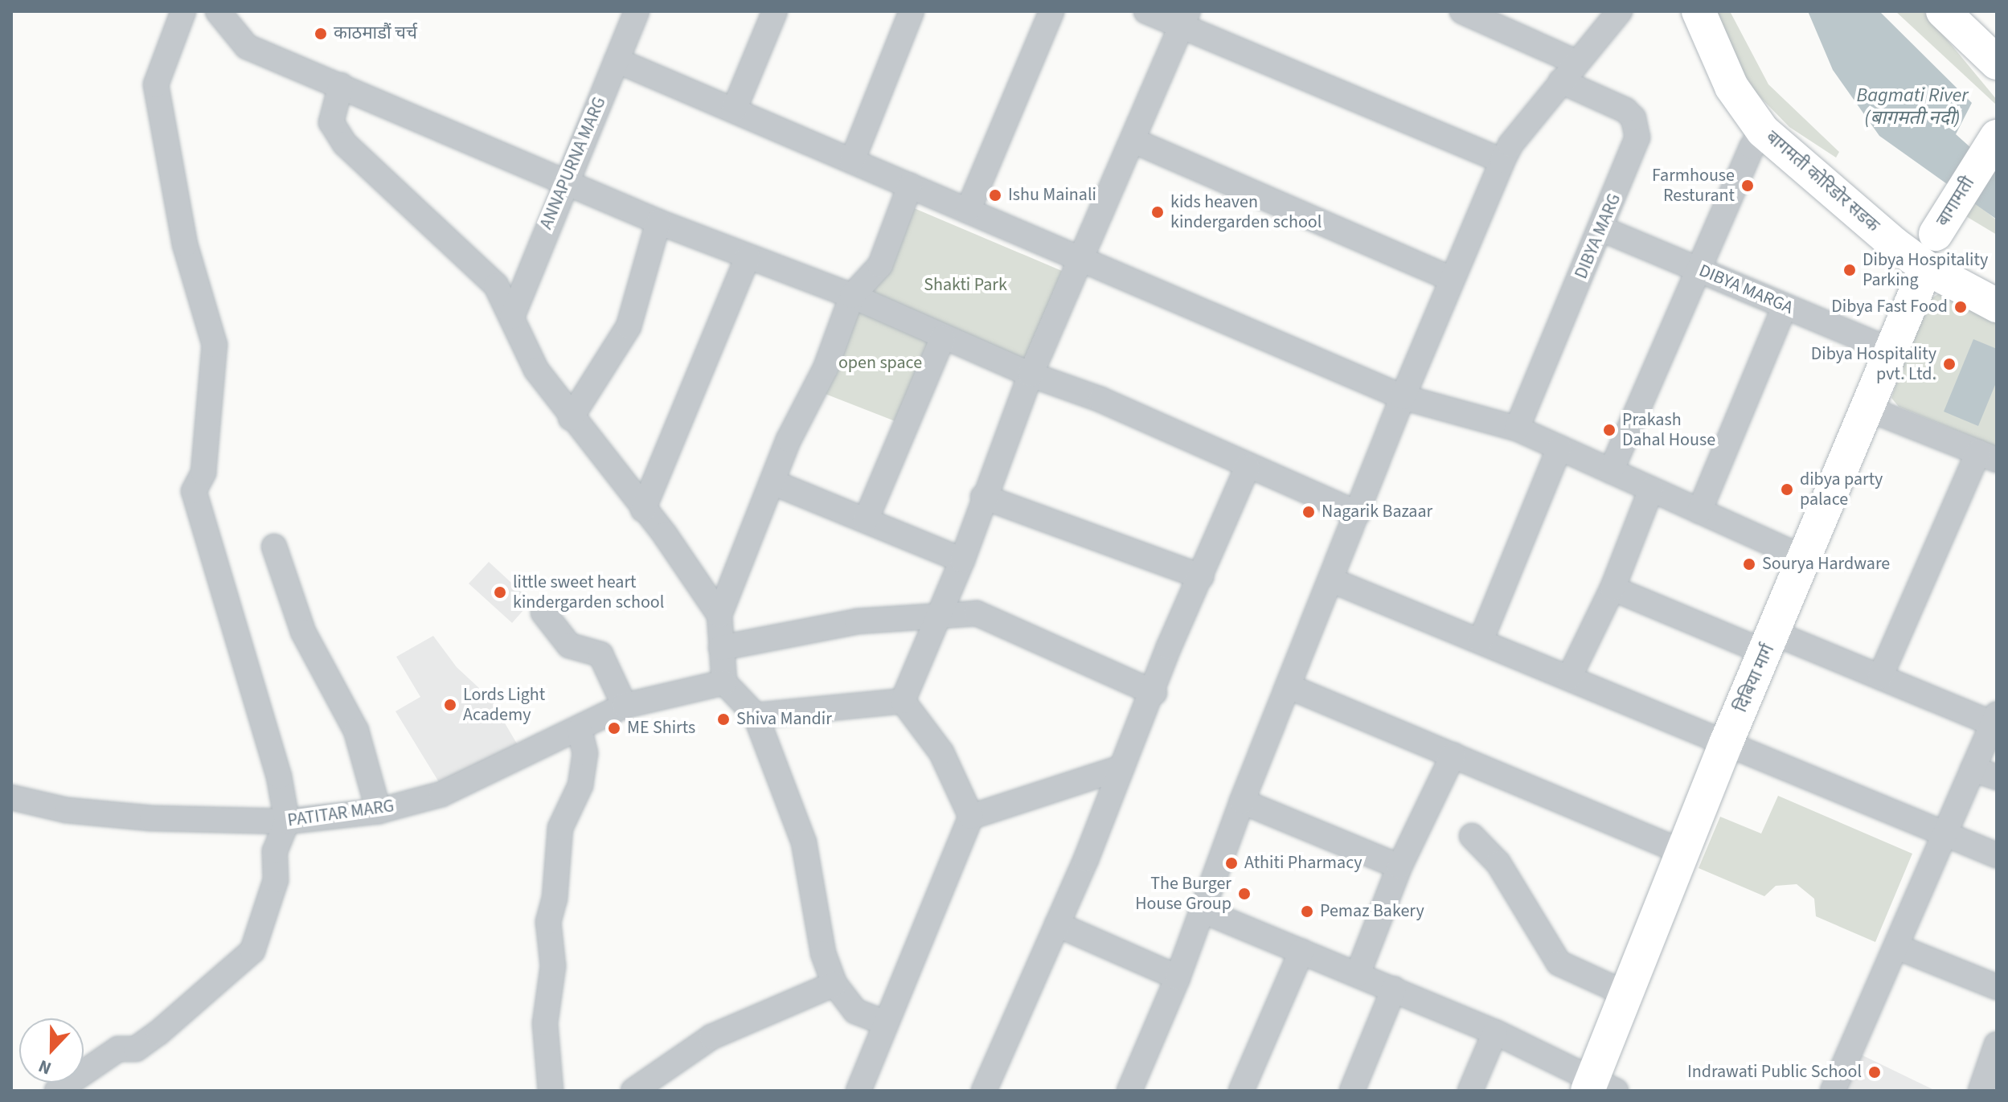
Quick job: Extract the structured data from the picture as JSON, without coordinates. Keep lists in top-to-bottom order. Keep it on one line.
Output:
{"streets":{"main road":["बागमती कोरिडोर सडक","बागामती","दिबिया मार्ग"],"street":["ANNAPURNA MARG","DIBYA MARG","DIBYA MARGA","PATITAR MARG"]},"crossings":[["बागमती कोरिडोर सडक","दिबिया मार्ग"],["DIBYA MARG","DIBYA MARGA"],["DIBYA MARGA","दिबिया मार्ग"]],"water":["Bagmati River (बागमती नदी)"],"parks":["Shakti Park","open space"],"places":["काठमाडौं चर्च","Farmhouse Resturant","Ishu Mainali","kids heaven kindergarden school","Dibya Hospitality Parking","Dibya Fast Food","Dibya Hospitality pvt. Ltd.","Prakash Dahal House","dibya party palace","Nagarik Bazaar","Sourya Hardware","little sweet heart kindergarden school","Lords Light Academy","Shiva Mandir","ME Shirts","Athiti Pharmacy","The Burger House Group","Pemaz Bakery","Indrawati Public School"],"north":"bottom"}
